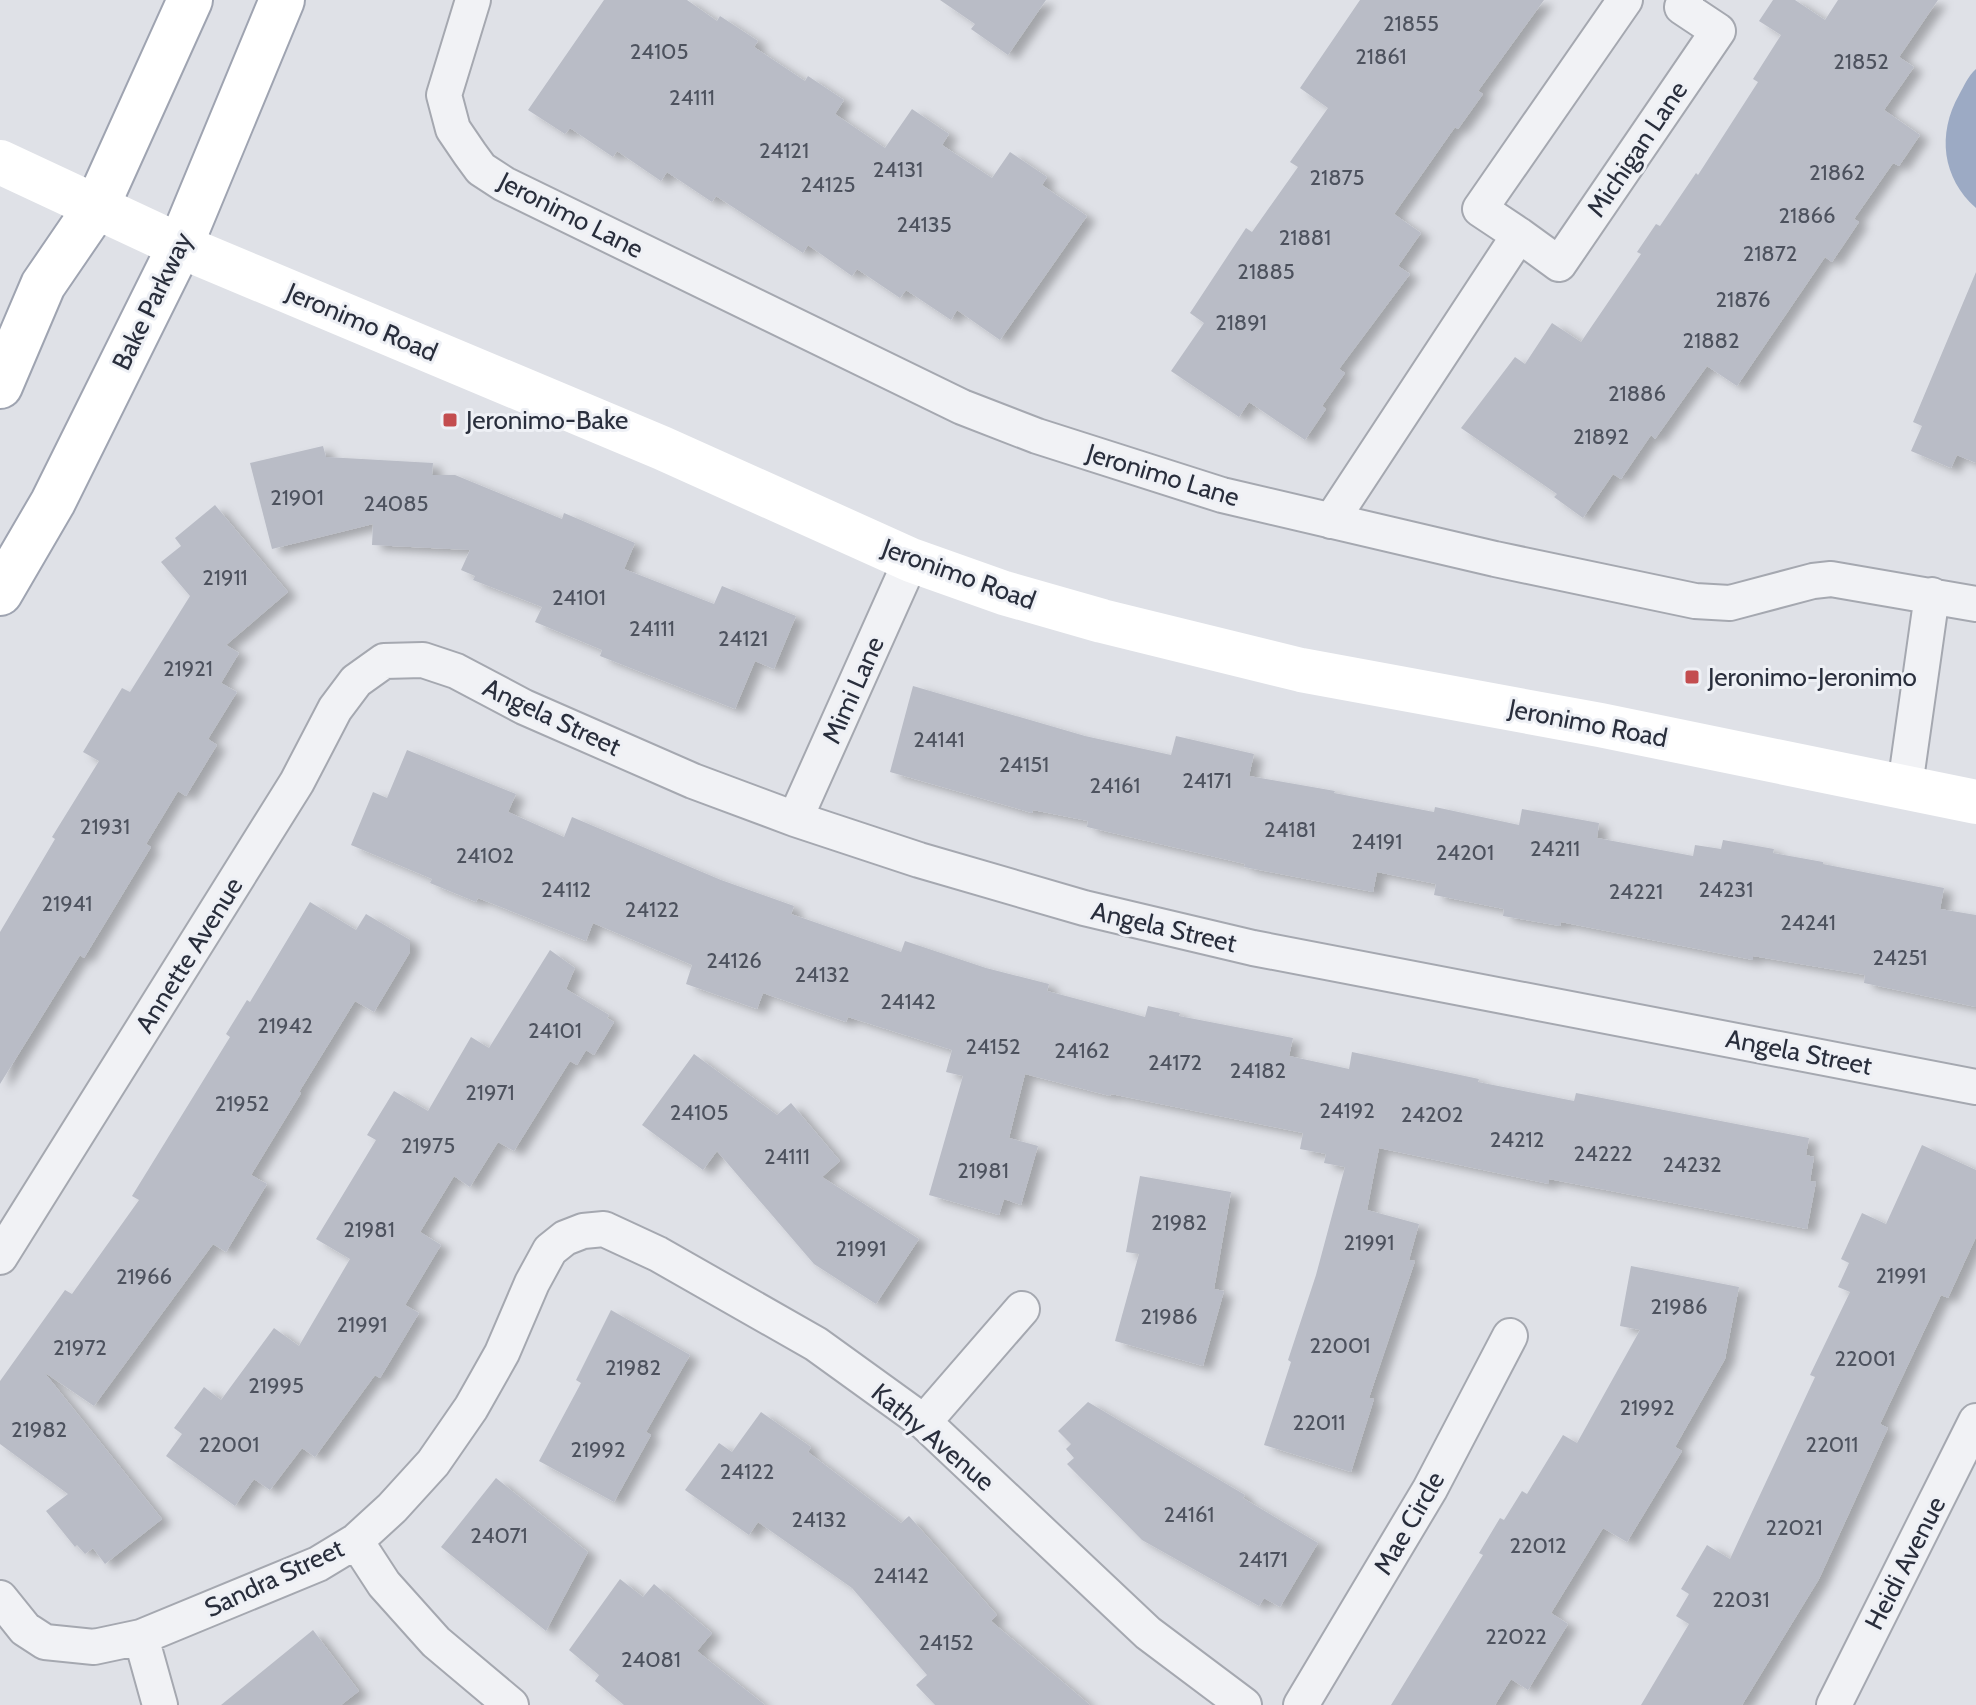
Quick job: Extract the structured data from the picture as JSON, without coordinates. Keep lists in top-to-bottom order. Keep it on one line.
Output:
{"streets":{"main road":["Bake Parkway","Jeronimo Road"],"street":["Michigan Lane","Jeronimo Lane","Mimi Lane","Angela Street","Annette Avenue","Kathy Avenue","Mae Circle","Heidi Avenue","Sandra Street"]},"crossings":[["Bake Parkway","Jeronimo Road"],["Jeronimo Road","Mimi Lane"],["Mimi Lane","Angela Street"],["Angela Street","Annette Avenue"],["Kathy Avenue","Sandra Street"]],"places":{"transit":["Jeronimo-Bake","Jeronimo-Jeronimo"]},"house_numbers":["21855","24105","21861","21852","24111","24121","24131","21862","21875","24125","21866","24135","21881","21872","21885","21876","21891","21882","21886","21892","21901","24085","21911","24101","24111","24121","21921","24141","24151","24171","24161","21931","24181","24191","24211","24201","24102","24112","24231","24221","21941","24122","24241","24251","24126","24132","24142","21942","24101","24152","24162","24172","24182","21971","21952","24192","24105","24202","24212","21975","24222","24111","24232","21981","21982","21981","21991","21991","21991","21966","21986","21986","21991","22001","21972","22001","21982","21995","21992","22011","21982","22001","22011","21992","24122","24161","24132","22021","24071","22012","24171","24142","22031","22022","24152","24081"]}
